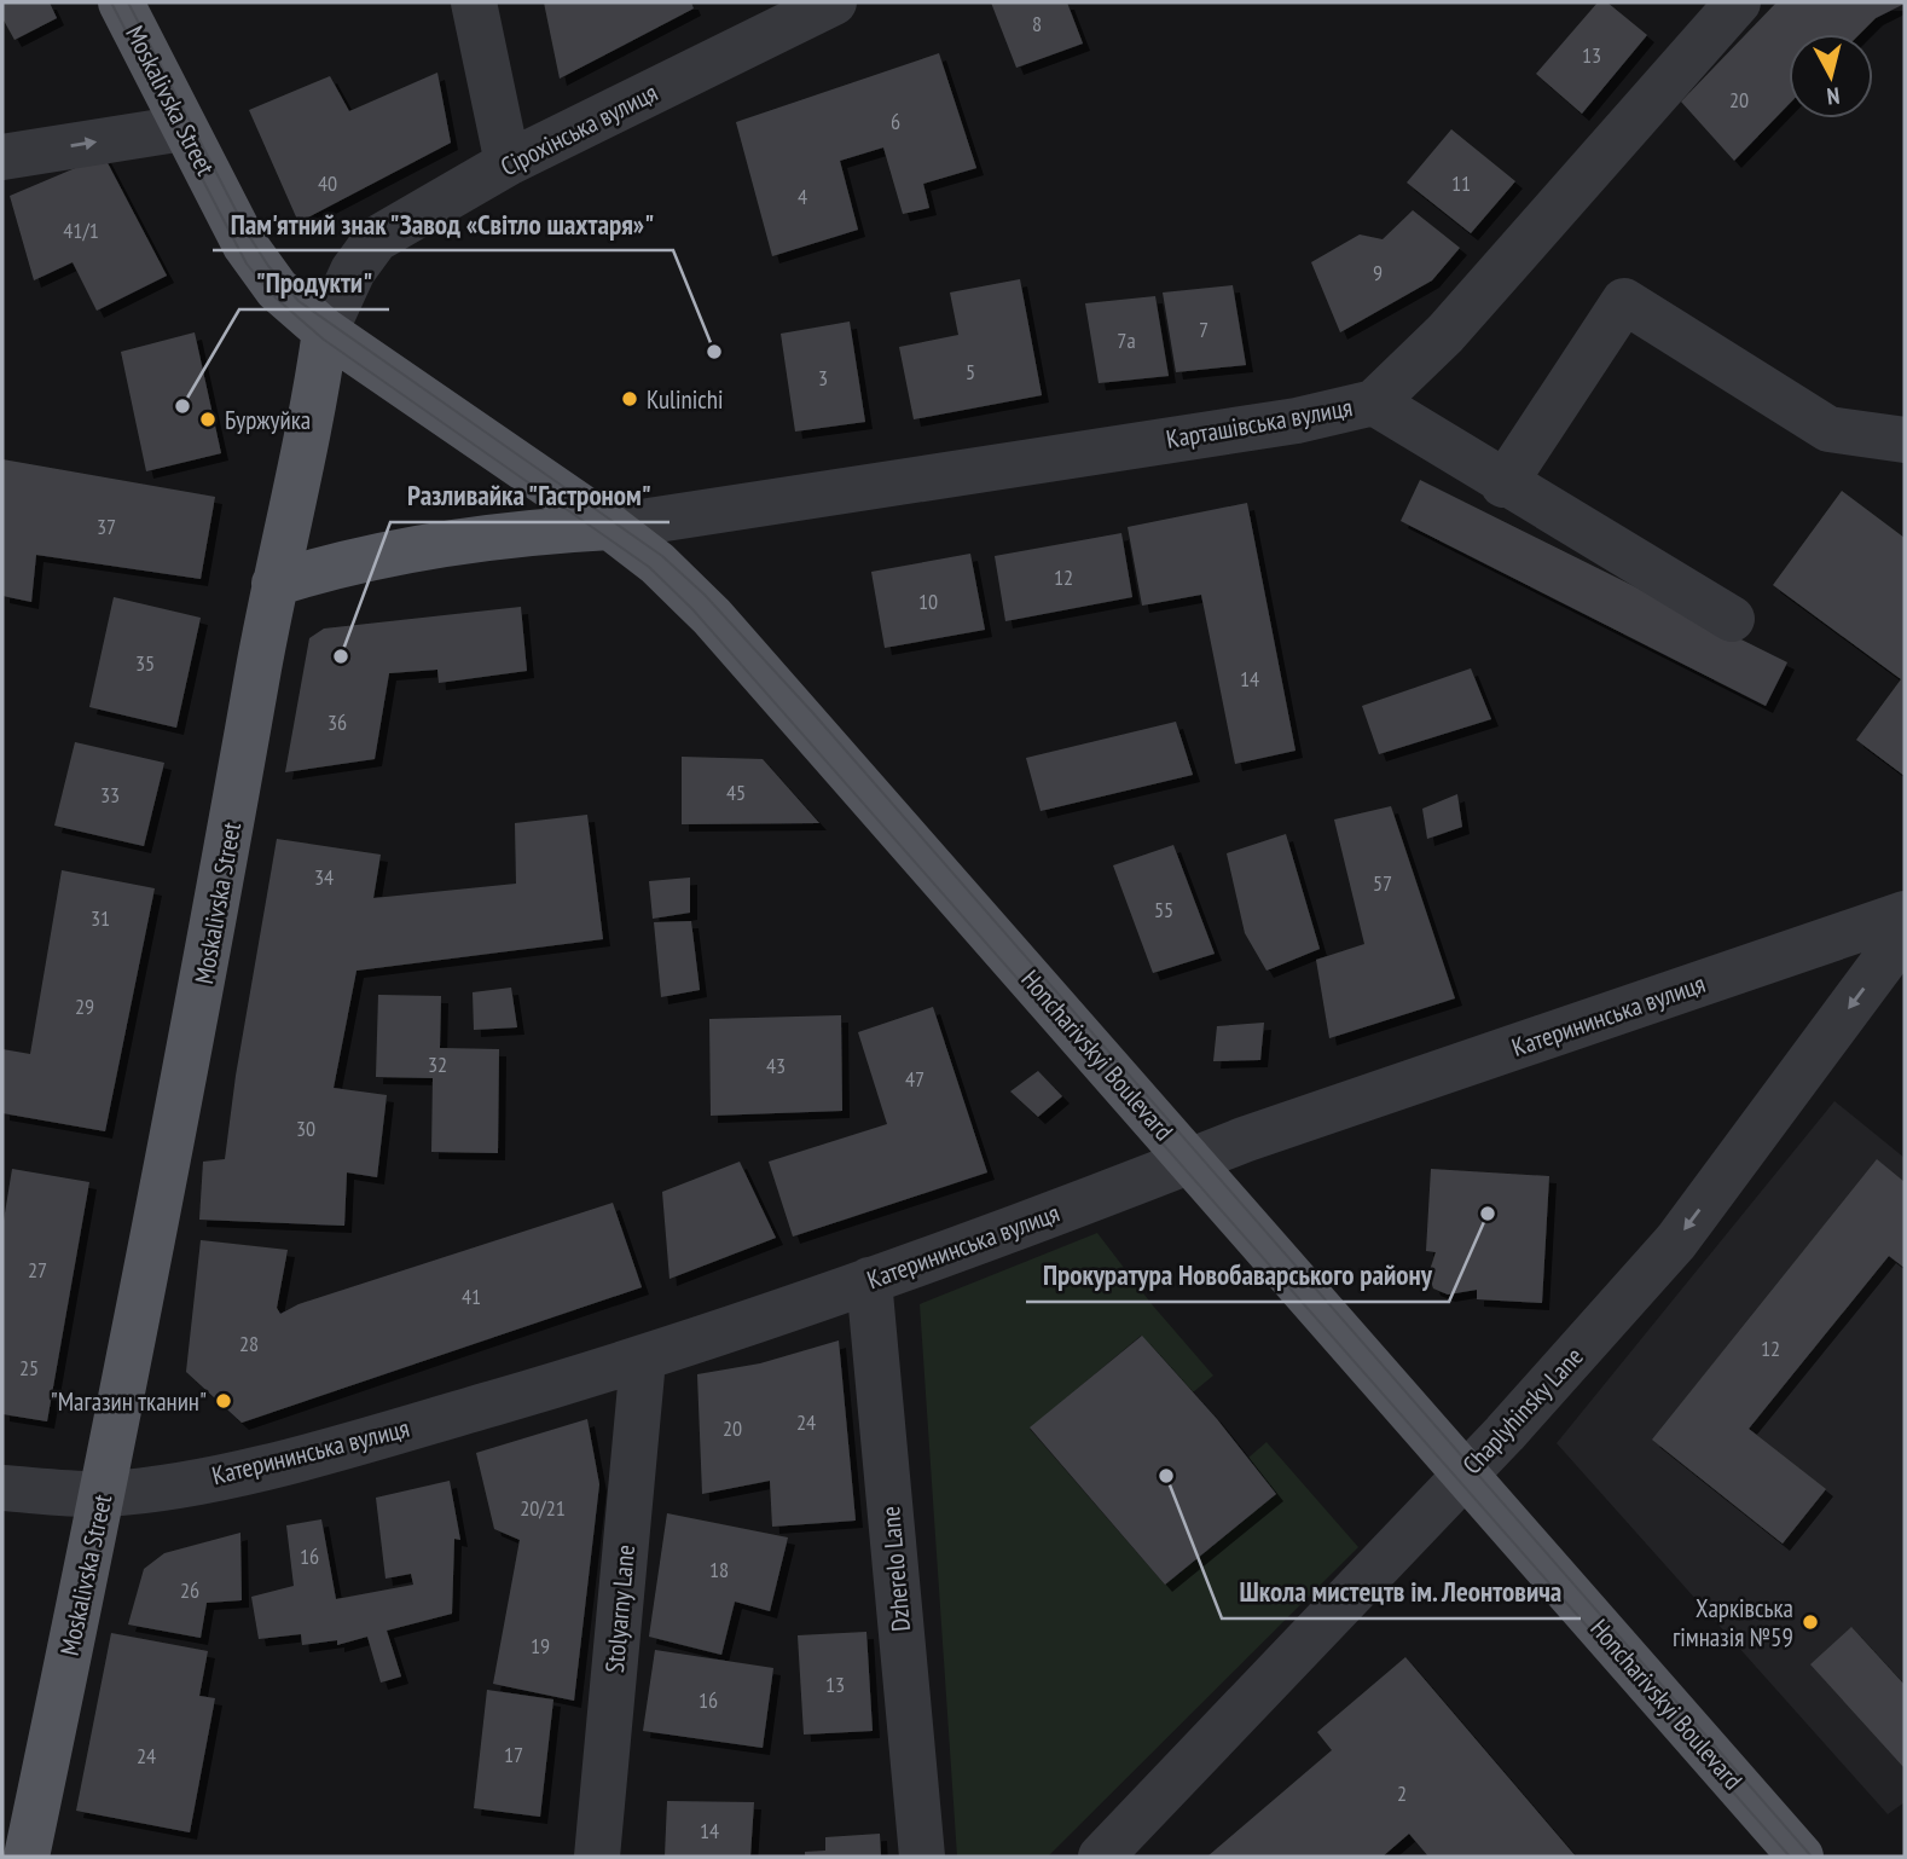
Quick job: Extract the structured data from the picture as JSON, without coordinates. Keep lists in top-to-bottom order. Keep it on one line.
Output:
{"streets":{"main road":["Moskalivska Street","Honcharivskyi Boulevard"],"street":["Сірохінська вулиця","Карташівська вулиця","Катерининська вулиця","Chaplyhinsky Lane","Dzherelo Lane","Stolyarny Lane"]},"crossings":[["Moskalivska Street","Сірохінська вулиця"],["Moskalivska Street","Катерининська вулиця"],["Moskalivska Street","Honcharivskyi Boulevard"],["Сірохінська вулиця","Honcharivskyi Boulevard"],["Карташівська вулиця","Honcharivskyi Boulevard"],["Катерининська вулиця","Honcharivskyi Boulevard"],["Катерининська вулиця","Dzherelo Lane"],["Катерининська вулиця","Stolyarny Lane"],["Honcharivskyi Boulevard","Chaplyhinsky Lane"]],"one_way":["Chaplyhinsky Lane"],"places":["Пам'ятний знак \"Завод «Світло шахтаря»\"","Kulinichi","\"Продукти\"","Буржуйка","Разливайка \"Гастроном\"","Прокуратура Новобаварського району","\"Магазин тканин\"","Школа мистецтв ім. Леонтовича","Харківська гімназія №59"],"house_numbers":["8","13","20","6","40","11","4","41/1","9","7","7а","5","3","37","12","10","35","14","36","45","33","34","57","55","31","29","32","43","47","30","27","41","28","12","25","24","20","20/21","16","18","26","19","13","16","17","24","2","14"],"north":"bottom"}
